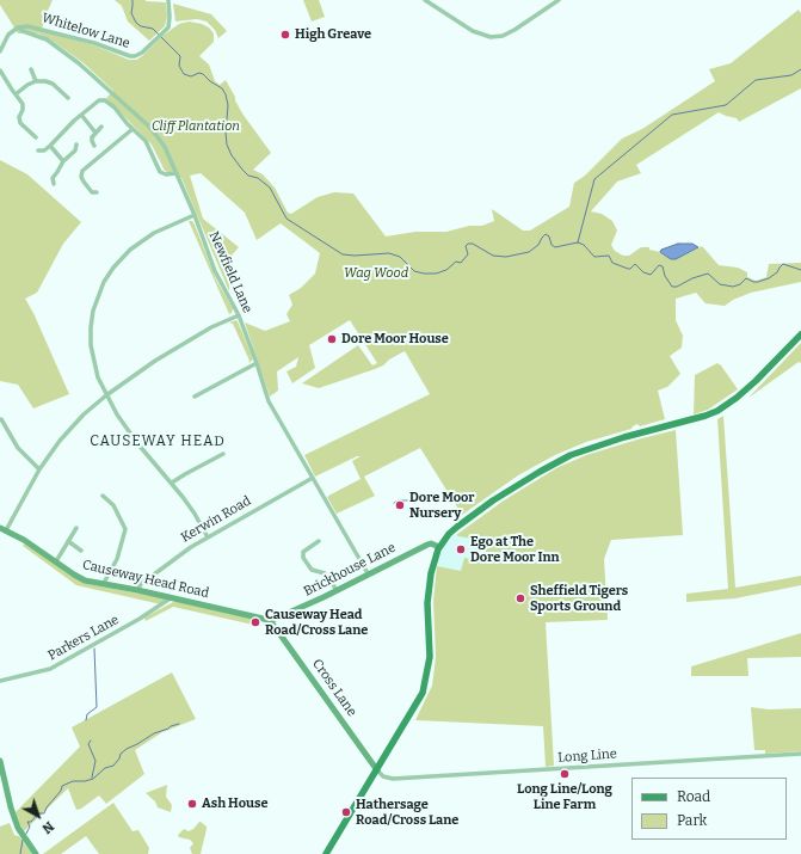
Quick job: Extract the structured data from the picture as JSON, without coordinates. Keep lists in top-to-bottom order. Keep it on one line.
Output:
{"streets":{"street":["Whitelow Lane","Newfield Lane","Kerwin Road","Brickhouse Lane","Causeway Head Road","Parkers Lane","Cross Lane","Long Line"]},"crossings":[["Whitelow Lane","Newfield Lane"],["Newfield Lane","Kerwin Road"],["Newfield Lane","Brickhouse Lane"],["Kerwin Road","Causeway Head Road"],["Brickhouse Lane","Causeway Head Road"],["Brickhouse Lane","Cross Lane"],["Causeway Head Road","Parkers Lane"],["Causeway Head Road","Cross Lane"],["Cross Lane","Long Line"]],"districts":["CAUSEWAY HEAD"],"parks":["Cliff Plantation","Wag Wood"],"places":["High Greave","Dore Moor House","Dore Moor Nursery","Ego at The Dore Moor Inn","Sheffield Tigers Sports Ground","Causeway Head Road/Cross Lane","Long Line/Long Line Farm","Ash House","Hathersage Road/Cross Lane"],"legend":["Road","Park"],"north":"bottom right"}
